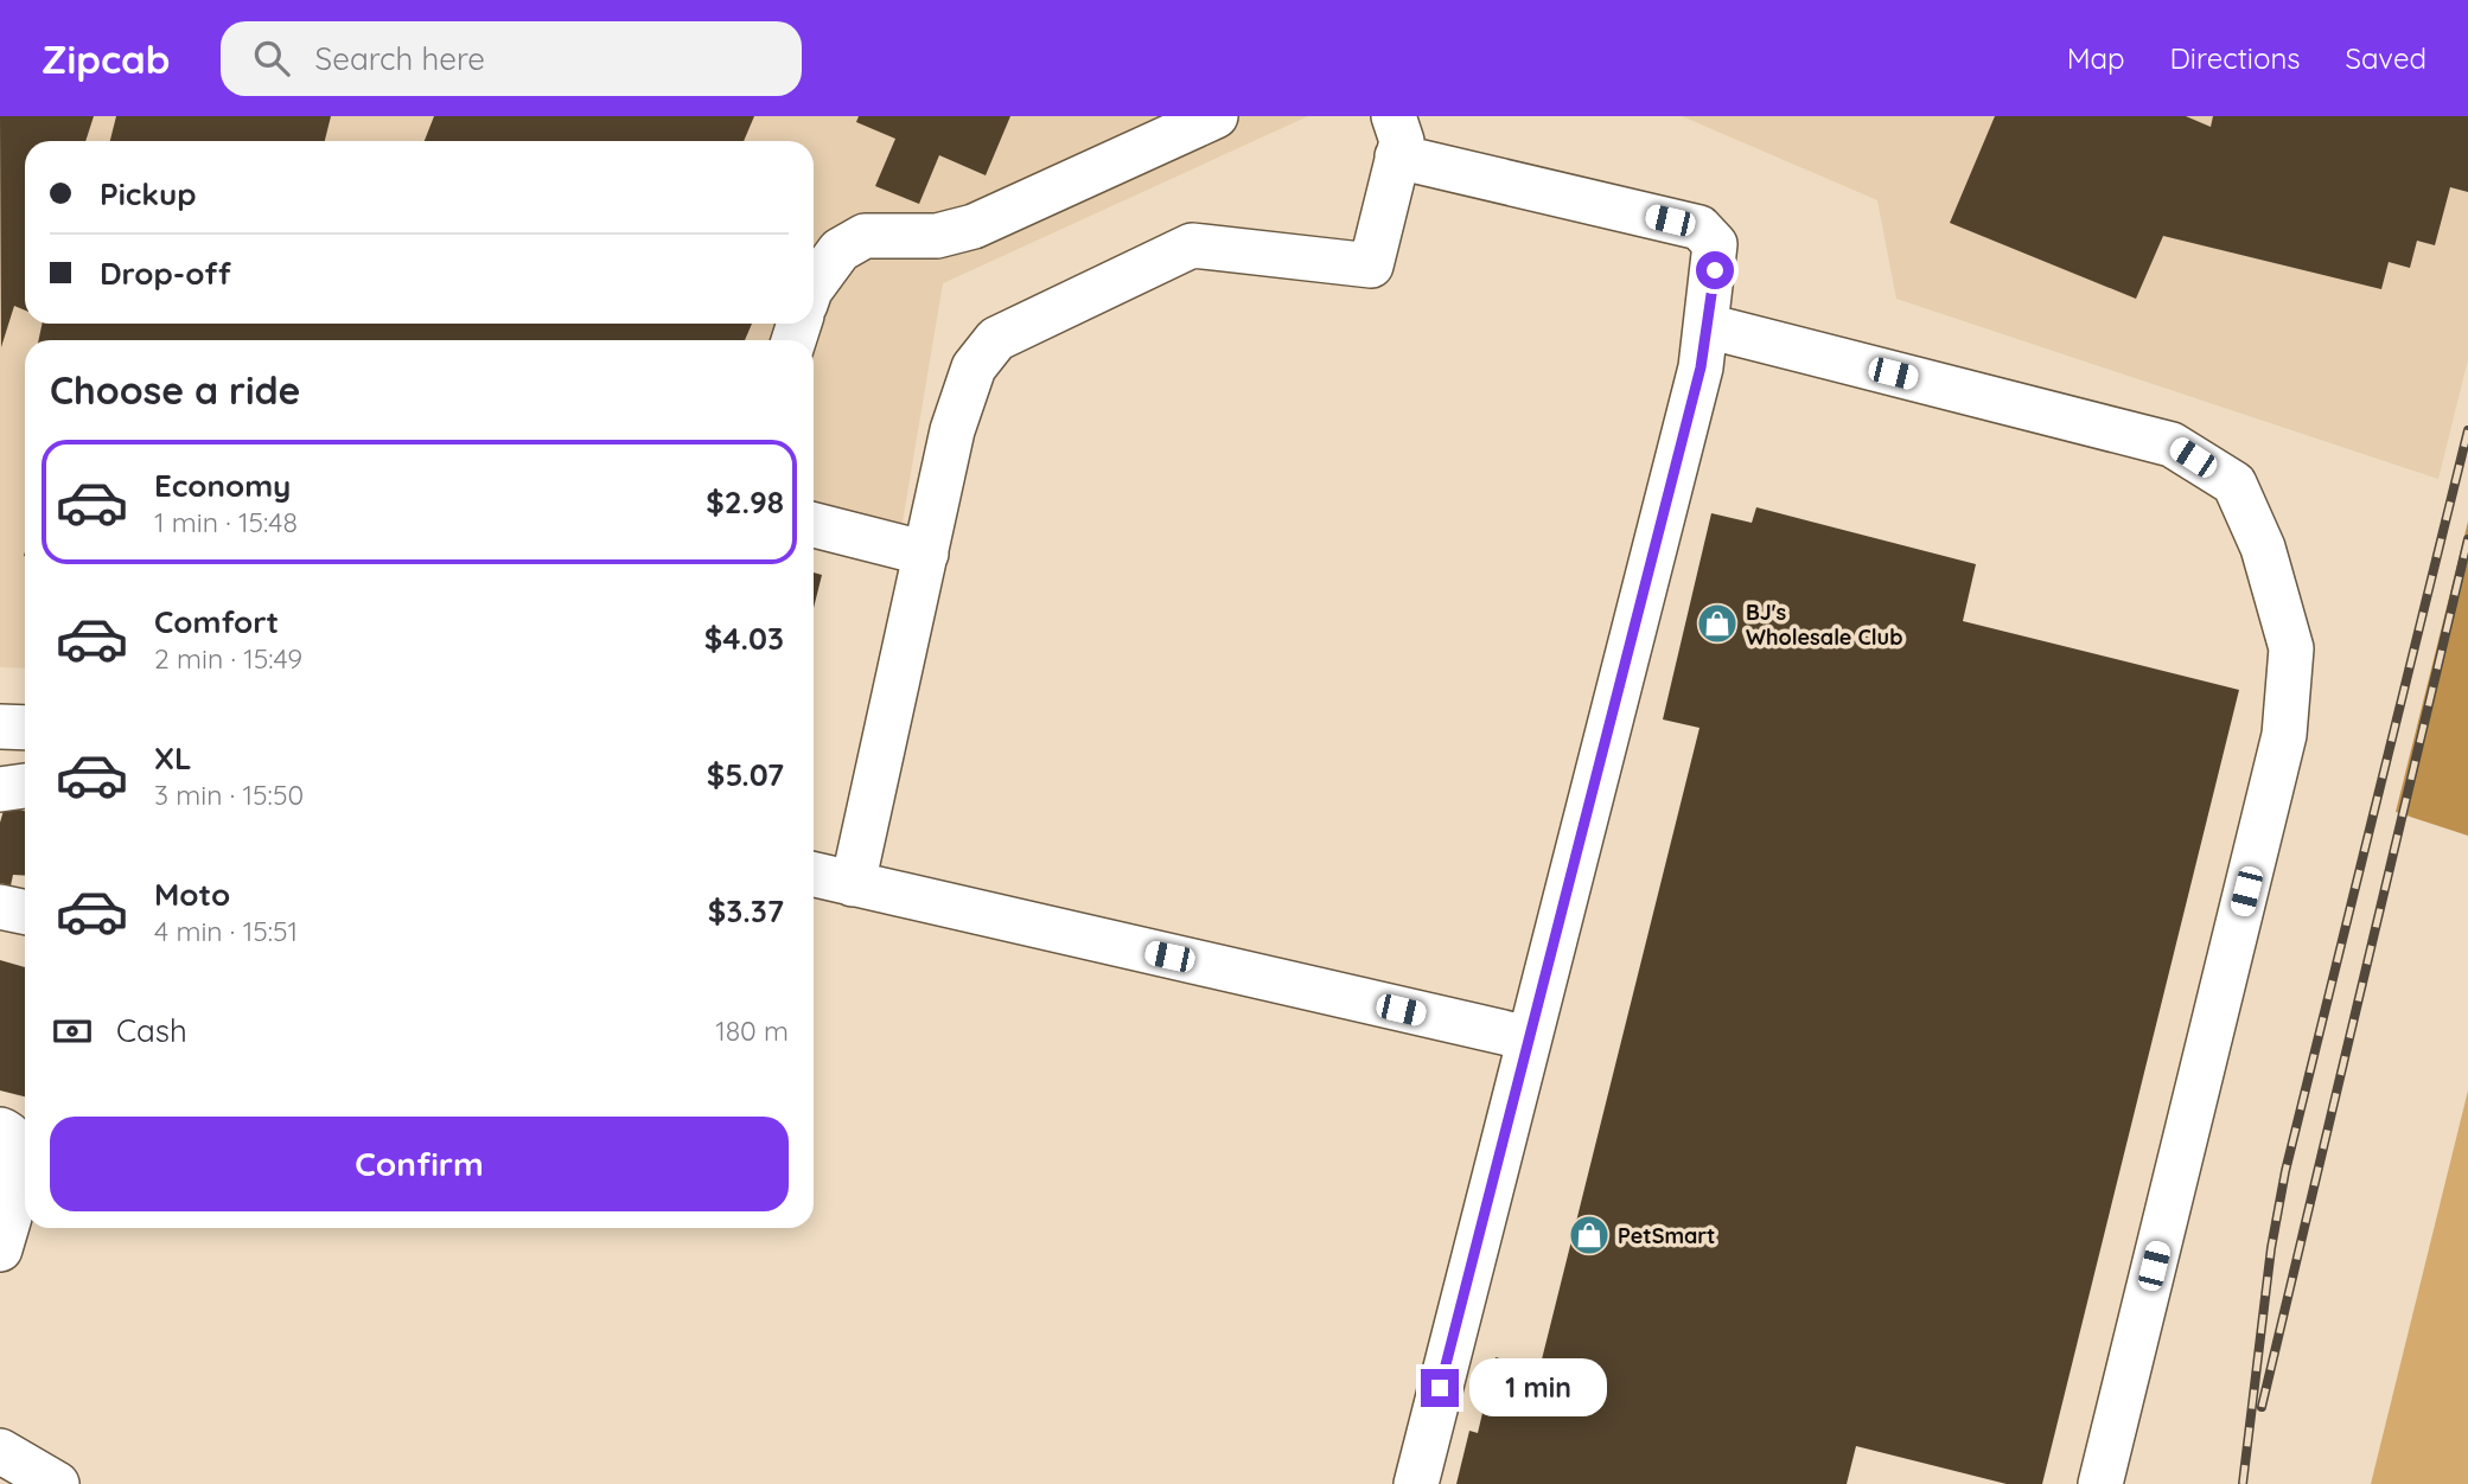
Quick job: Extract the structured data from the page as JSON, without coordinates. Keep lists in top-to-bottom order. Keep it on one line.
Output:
{"places":{"shop":["BJ's Wholesale Club","PetSmart"]},"page":{"header":"Zipcab","search":"Search here","nav":["Map","Directions","Saved"],"banner":["Pickup","Drop-off"],"heading":"Choose a ride","list":[{"name":"Economy","note":"1 min · 15:48","value":"$2.98"},{"name":"Comfort","note":"2 min · 15:49","value":"$4.03"},{"name":"XL","note":"3 min · 15:50","value":"$5.07"},{"name":"Moto","note":"4 min · 15:51","value":"$3.37"}],"pay":["Cash","180 m"],"buttons":"Confirm","bubble":"1 min"}}
